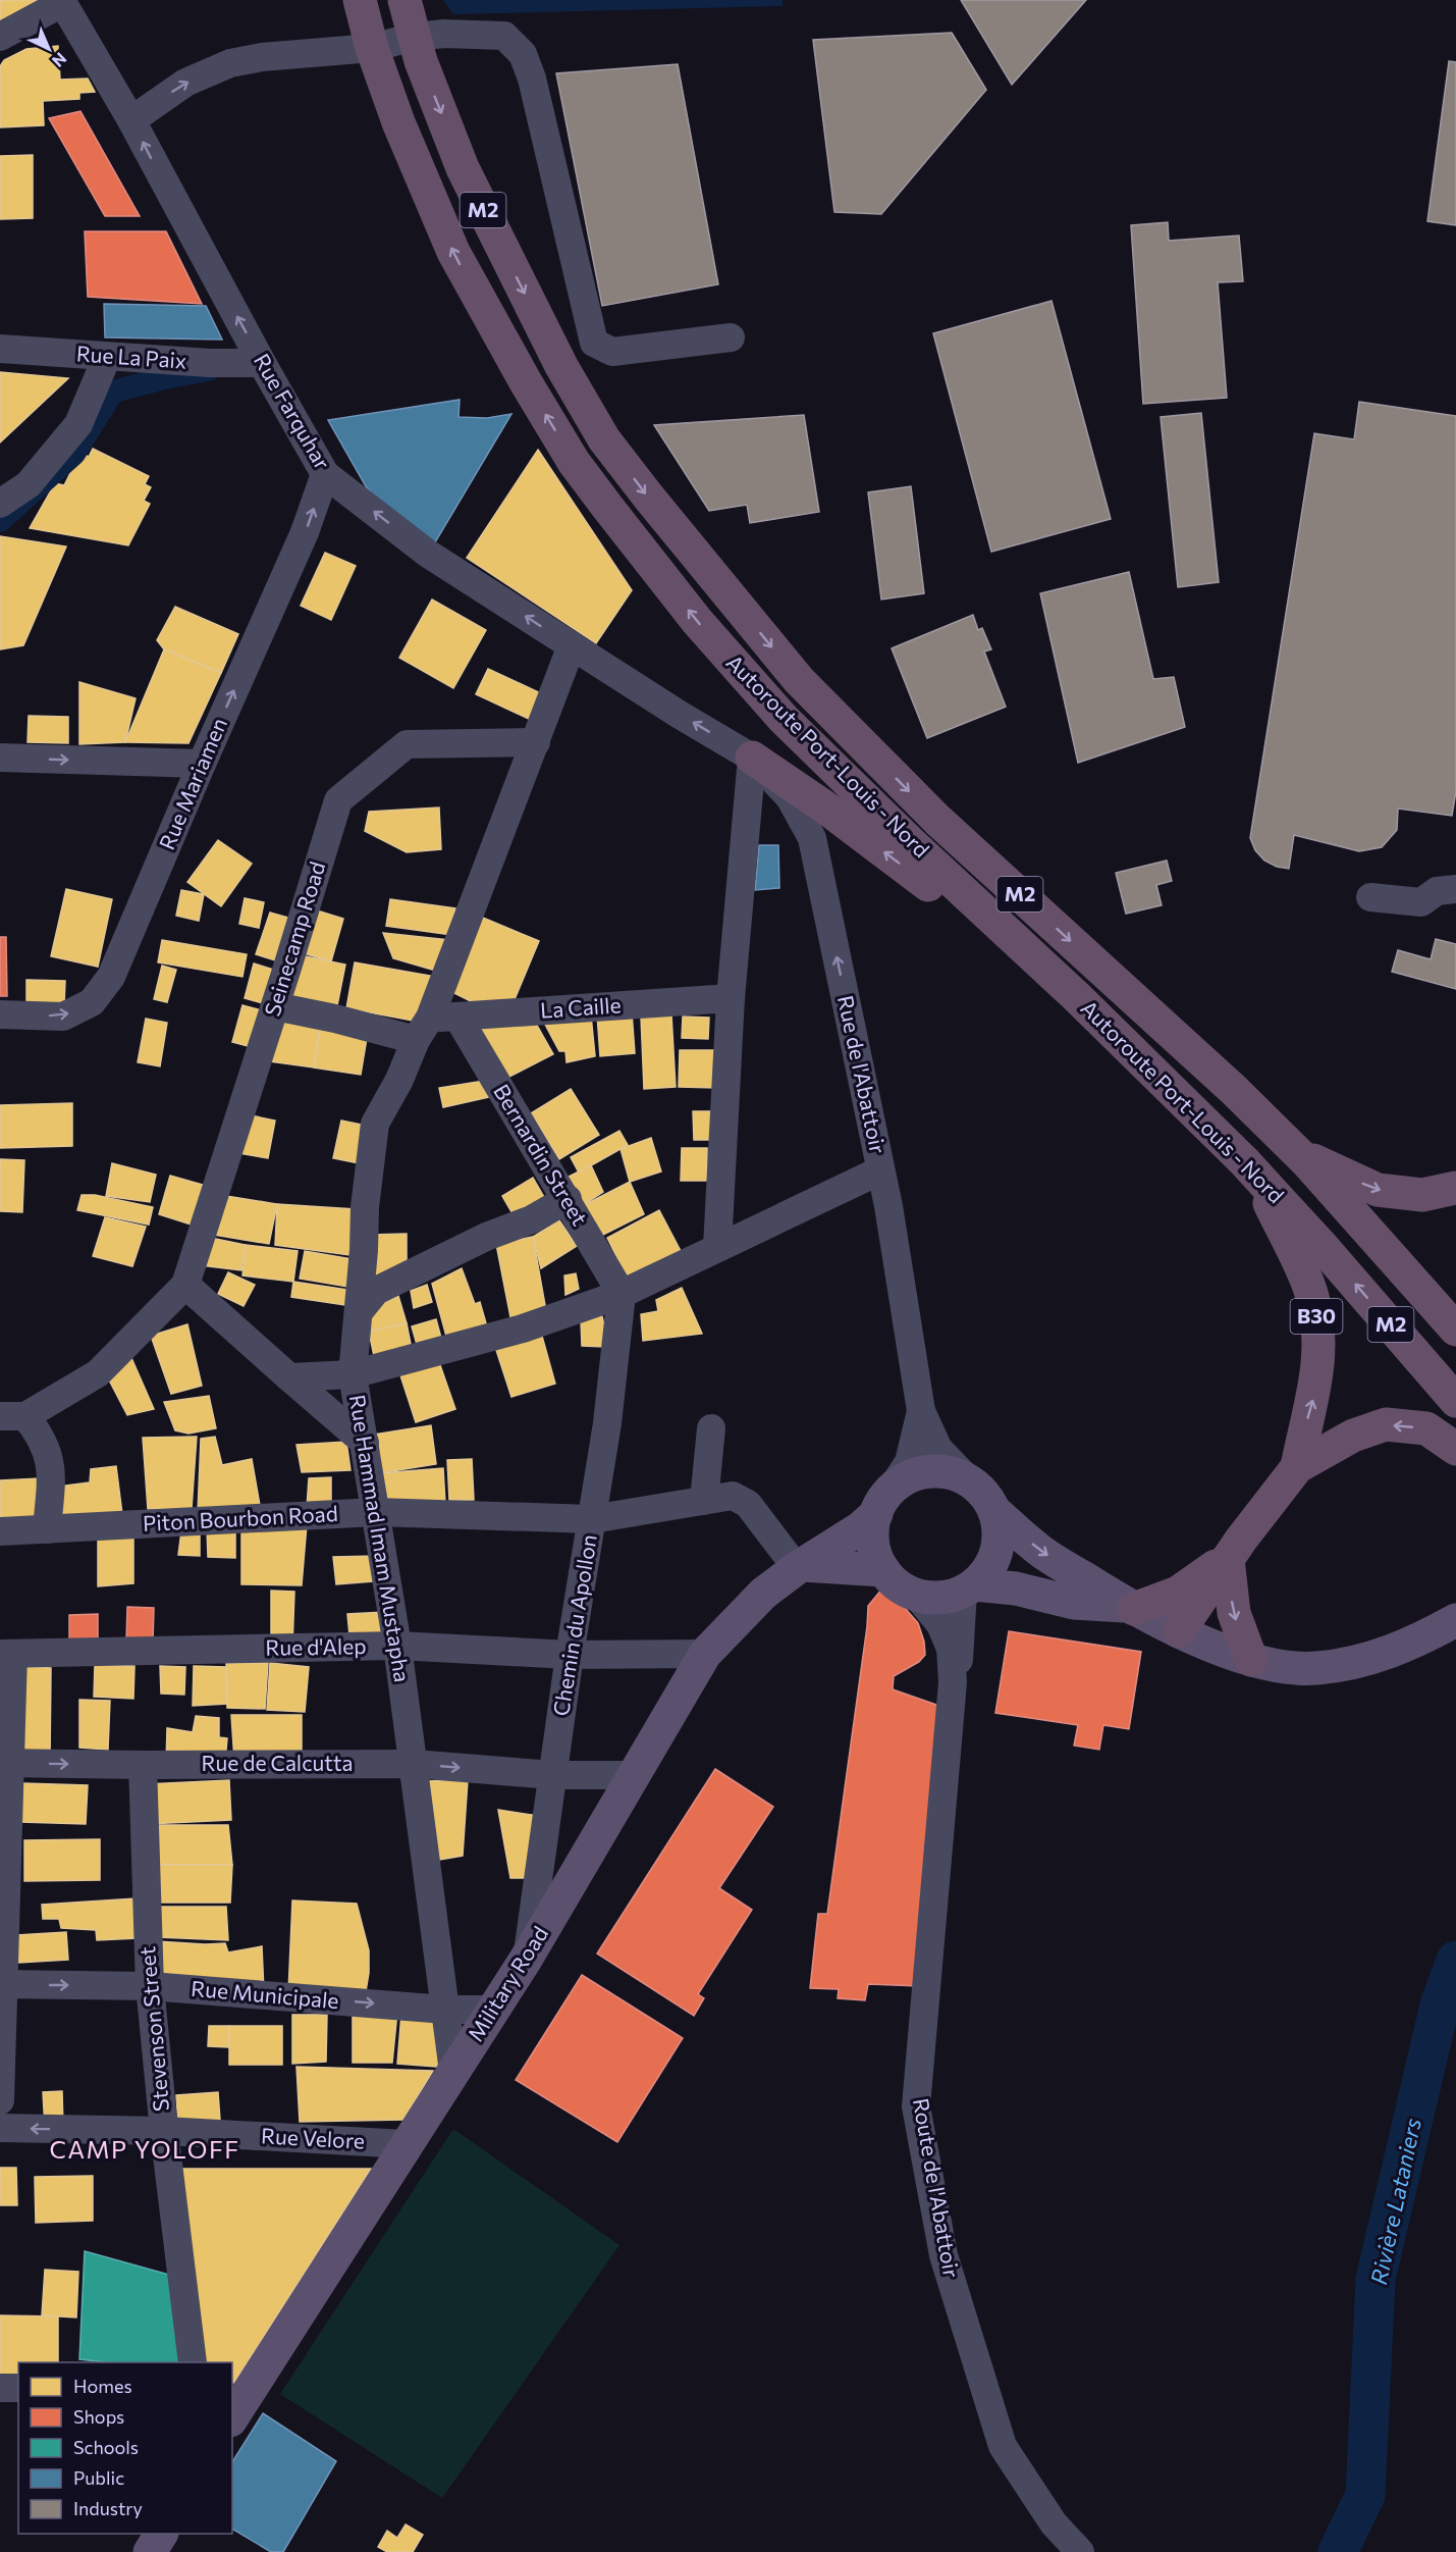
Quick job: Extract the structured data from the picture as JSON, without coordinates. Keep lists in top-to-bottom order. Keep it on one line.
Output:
{"streets":{"highway":["M2","Autoroute Port-Louis - Nord","B30"],"main road":["Military Road"],"street":["Rue La Paix","Rue Farquhar","Rue Mariamen","Seinecamp Road","La Caille","Rue de l'Abattoir","Bernardin Street","Piton Bourbon Road","Rue Hammad Imam Mustapha","Chemin du Apollon","Rue d'Alep","Rue de Calcutta","Rue Municipale","Stevenson Street","Rue Velore","Route de l'Abattoir"]},"crossings":[["Rue La Paix","Rue Farquhar"],["Rue Farquhar","Rue Mariamen"],["Rue Farquhar","Rue de l'Abattoir"],["Autoroute Port-Louis - Nord","B30"],["Seinecamp Road","La Caille"],["Seinecamp Road","Rue Hammad Imam Mustapha"],["La Caille","Bernardin Street"],["La Caille","Rue Hammad Imam Mustapha"],["Rue de l'Abattoir","Military Road"],["Rue de l'Abattoir","Route de l'Abattoir"],["Bernardin Street","Rue Hammad Imam Mustapha"],["Bernardin Street","Chemin du Apollon"],["Piton Bourbon Road","Rue Hammad Imam Mustapha"],["Piton Bourbon Road","Chemin du Apollon"],["Piton Bourbon Road","Military Road"],["Rue Hammad Imam Mustapha","Rue d'Alep"],["Rue Hammad Imam Mustapha","Rue de Calcutta"],["Rue Hammad Imam Mustapha","Military Road"],["Rue Hammad Imam Mustapha","Rue Municipale"],["Chemin du Apollon","Rue d'Alep"],["Chemin du Apollon","Rue de Calcutta"],["Chemin du Apollon","Military Road"],["Rue d'Alep","Military Road"],["Rue de Calcutta","Military Road"],["Rue de Calcutta","Stevenson Street"],["Military Road","Rue Municipale"],["Military Road","Rue Velore"],["Military Road","Route de l'Abattoir"],["Rue Municipale","Stevenson Street"],["Stevenson Street","Rue Velore"]],"one_way":["Rue Farquhar","Rue Mariamen","Rue de Calcutta","Rue Municipale","Rue Velore"],"districts":["CAMP YOLOFF"],"water":["Rivière Lataniers"],"legend":["Homes","Shops","Schools","Public","Industry"],"north":"bottom right"}
